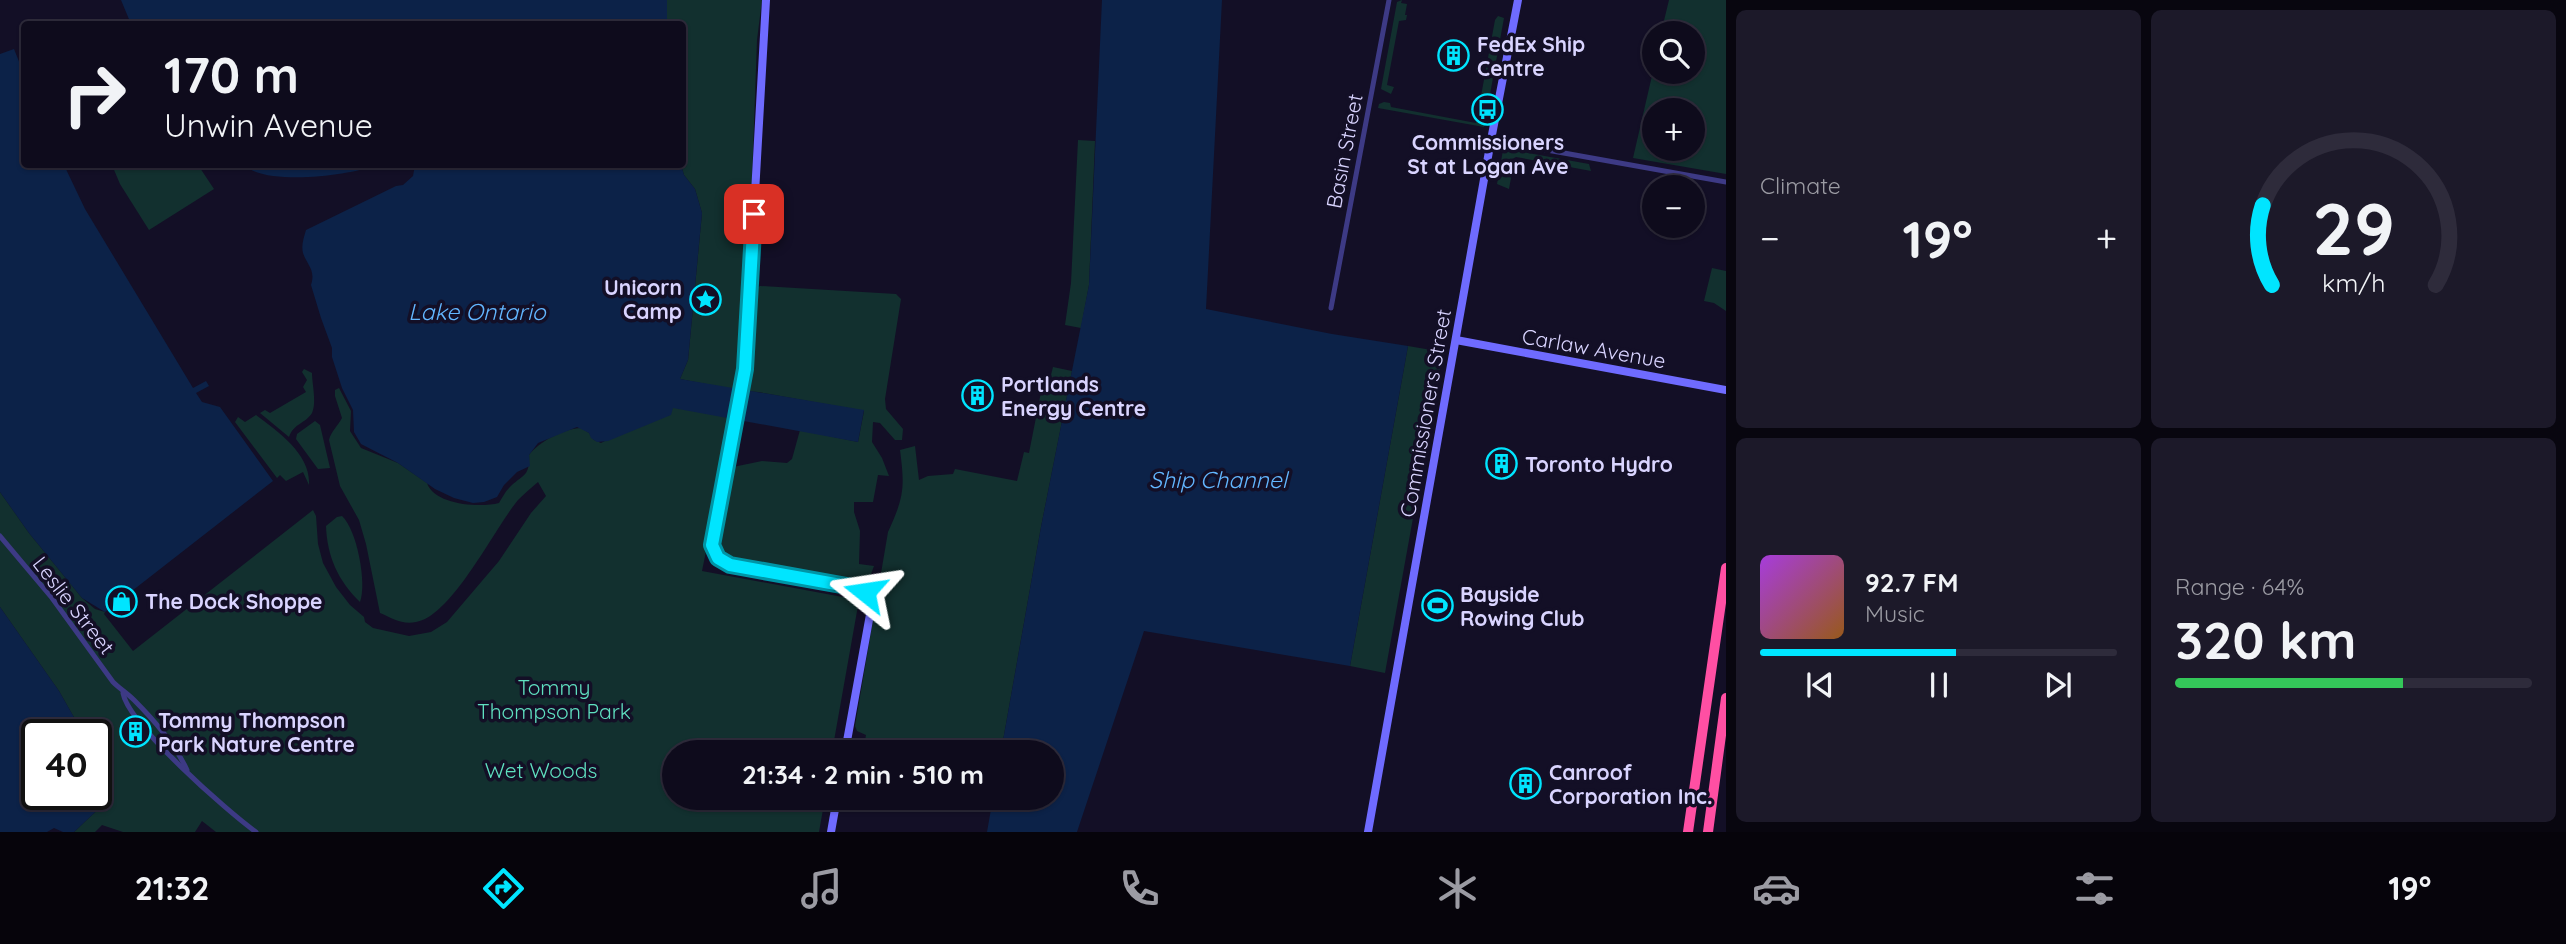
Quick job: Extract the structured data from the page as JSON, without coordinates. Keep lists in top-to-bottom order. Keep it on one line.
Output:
{"streets":{"street":["Basin Street","Carlaw Avenue","Commissioners Street","Leslie Street"]},"crossings":[["Carlaw Avenue","Commissioners Street"]],"water":["Lake Ontario","Ship Channel"],"parks":["Tommy Thompson Park","Wet Woods"],"places":{"building":["FedEx Ship Centre","Portlands Energy Centre","Toronto Hydro","Tommy Thompson Park Nature Centre","Canroof Corporation Inc."],"bus stop":["Commissioners St at Logan Ave"],"place":["Unicorn Camp"],"shop":["The Dock Shoppe"],"sports":["Bayside Rowing Club"]},"page":{"tile":["Climate",["Range · 64%","320 km"]],"map_buttons":["+","−"],"turn":["170 m","Unwin Avenue"],"heat":["−","19°","+"],"song":["92.7 FM","Music"],"limit":"40","trip":"21:34 · 2 min · 510 m","tabs":["21:32","19°"],"gauge":["29","km/h"]}}
